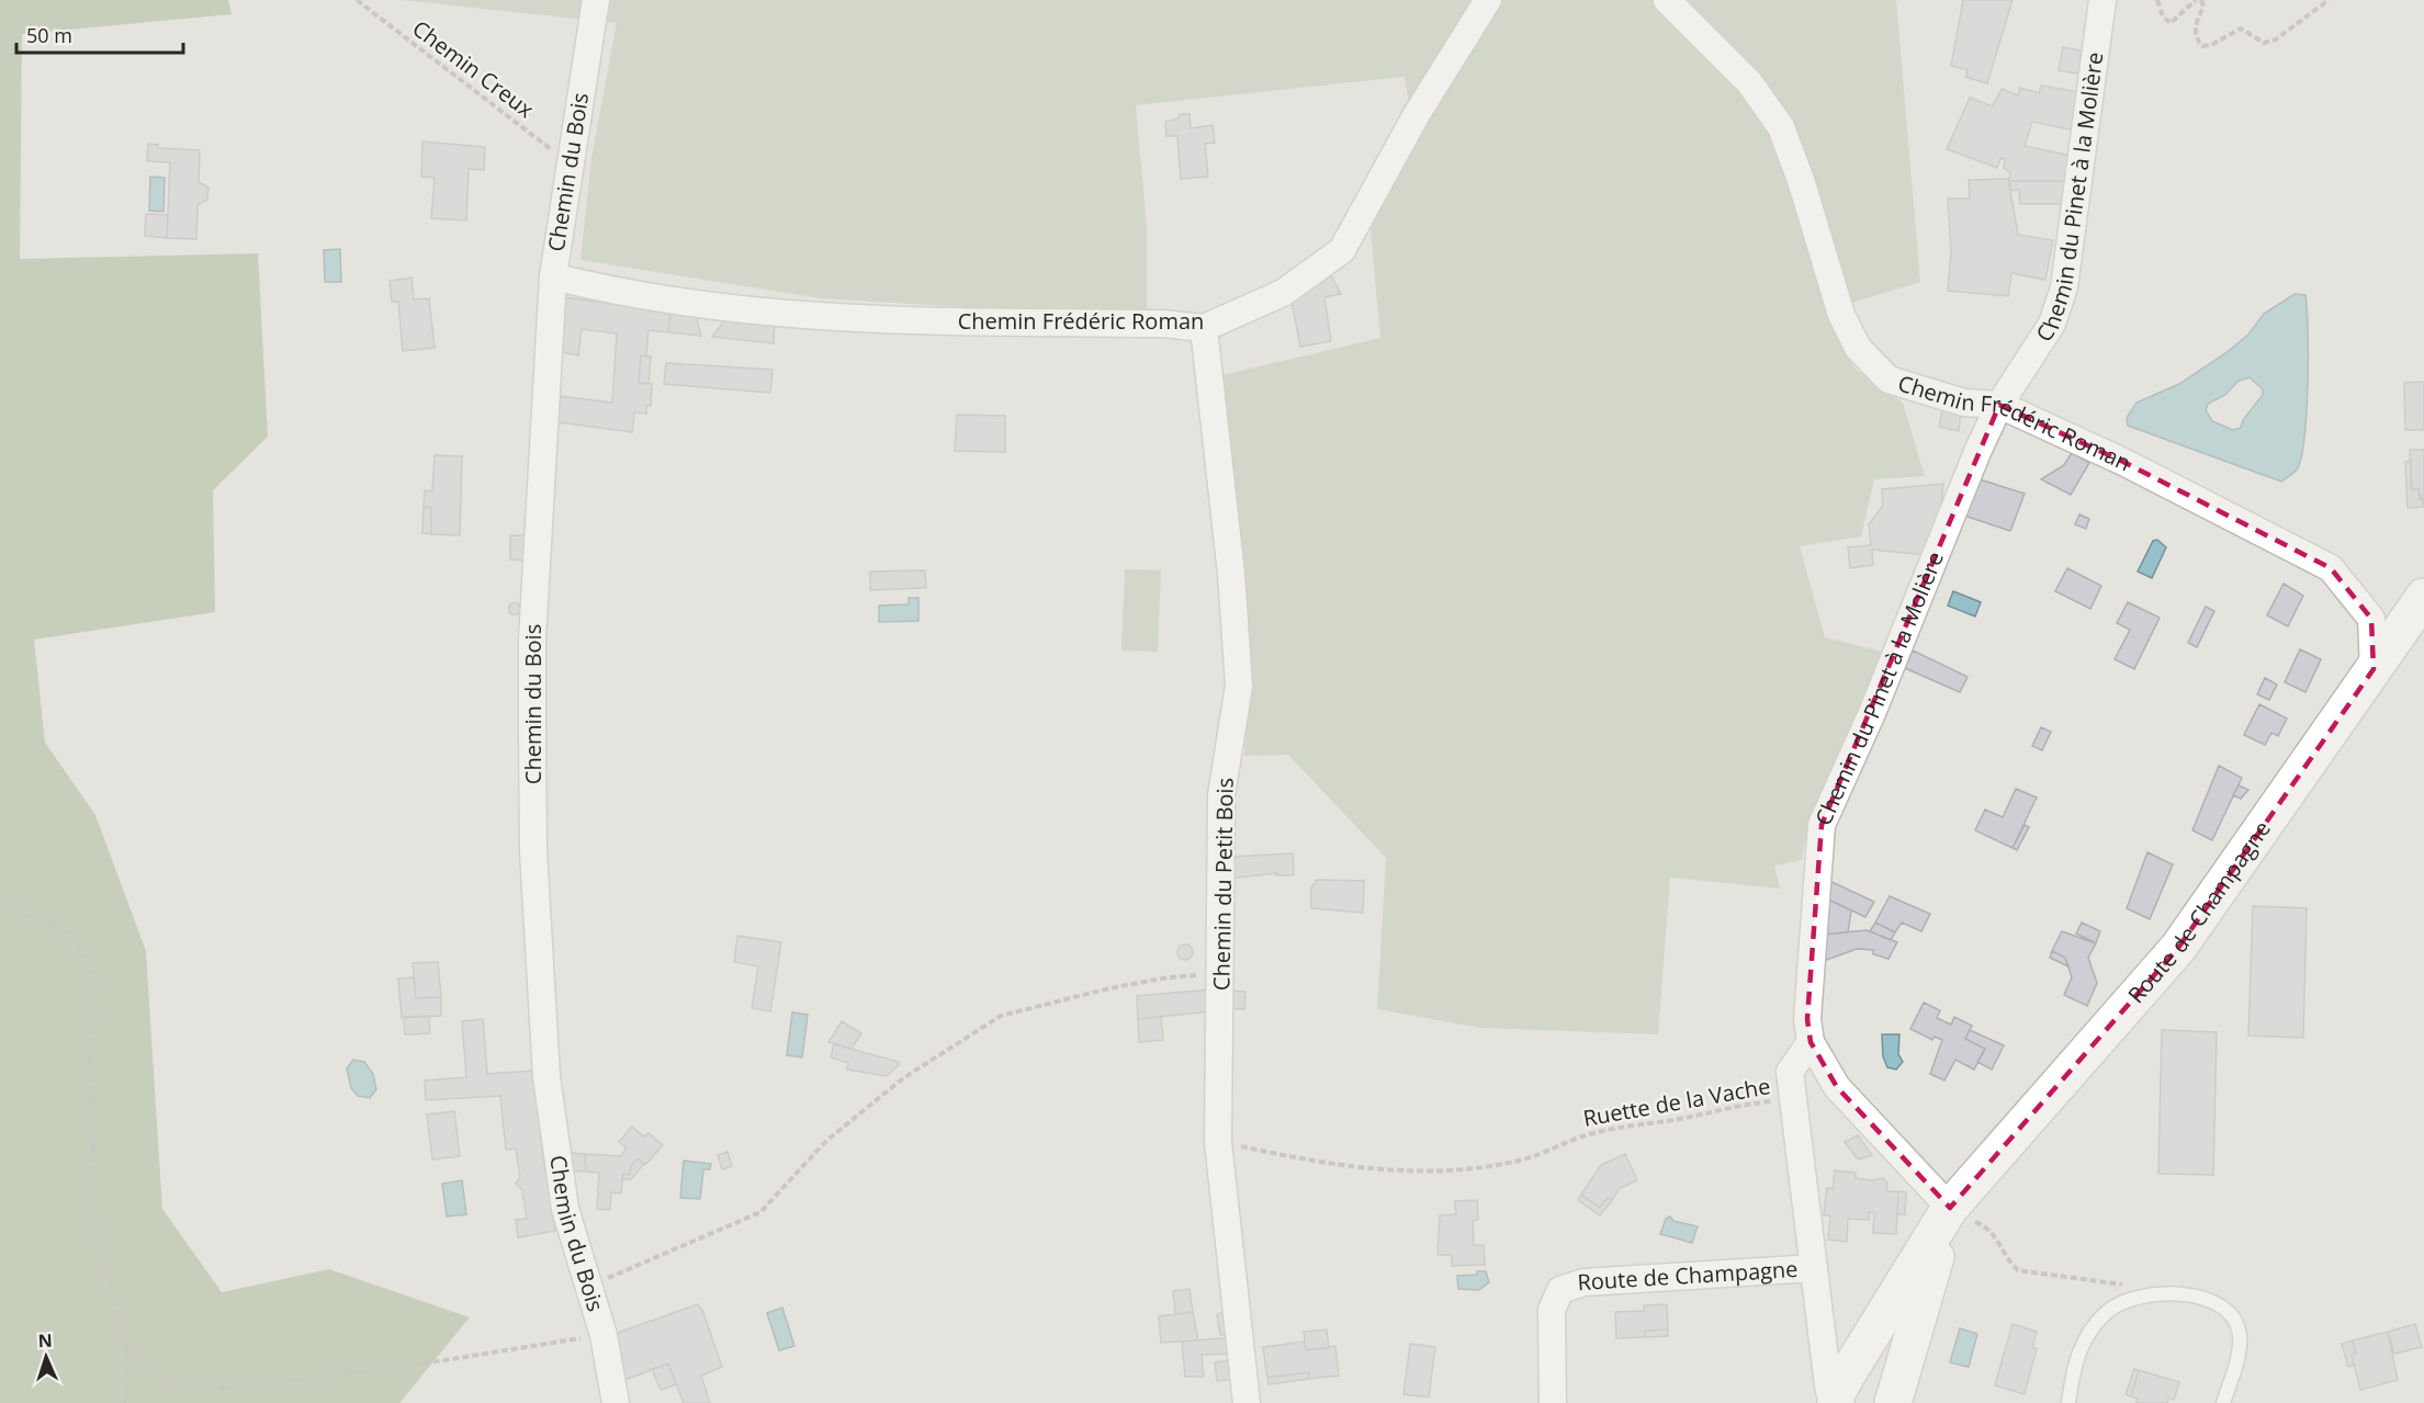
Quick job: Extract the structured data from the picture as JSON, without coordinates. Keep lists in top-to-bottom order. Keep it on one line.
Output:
{"streets":{"street":["Chemin du Bois","Chemin du Pinet à la Molière","Chemin Frédéric Roman","Chemin du Petit Bois","Route de Champagne"],"path":["Chemin Creux","Ruette de la Vache"]},"crossings":[["Chemin Creux","Chemin du Bois"],["Chemin du Bois","Chemin Frédéric Roman"],["Chemin du Pinet à la Molière","Chemin Frédéric Roman"],["Chemin Frédéric Roman","Chemin du Petit Bois"],["Chemin Frédéric Roman","Route de Champagne"],["Chemin du Petit Bois","Ruette de la Vache"]],"scale_bar":"50 m","north":"top"}
